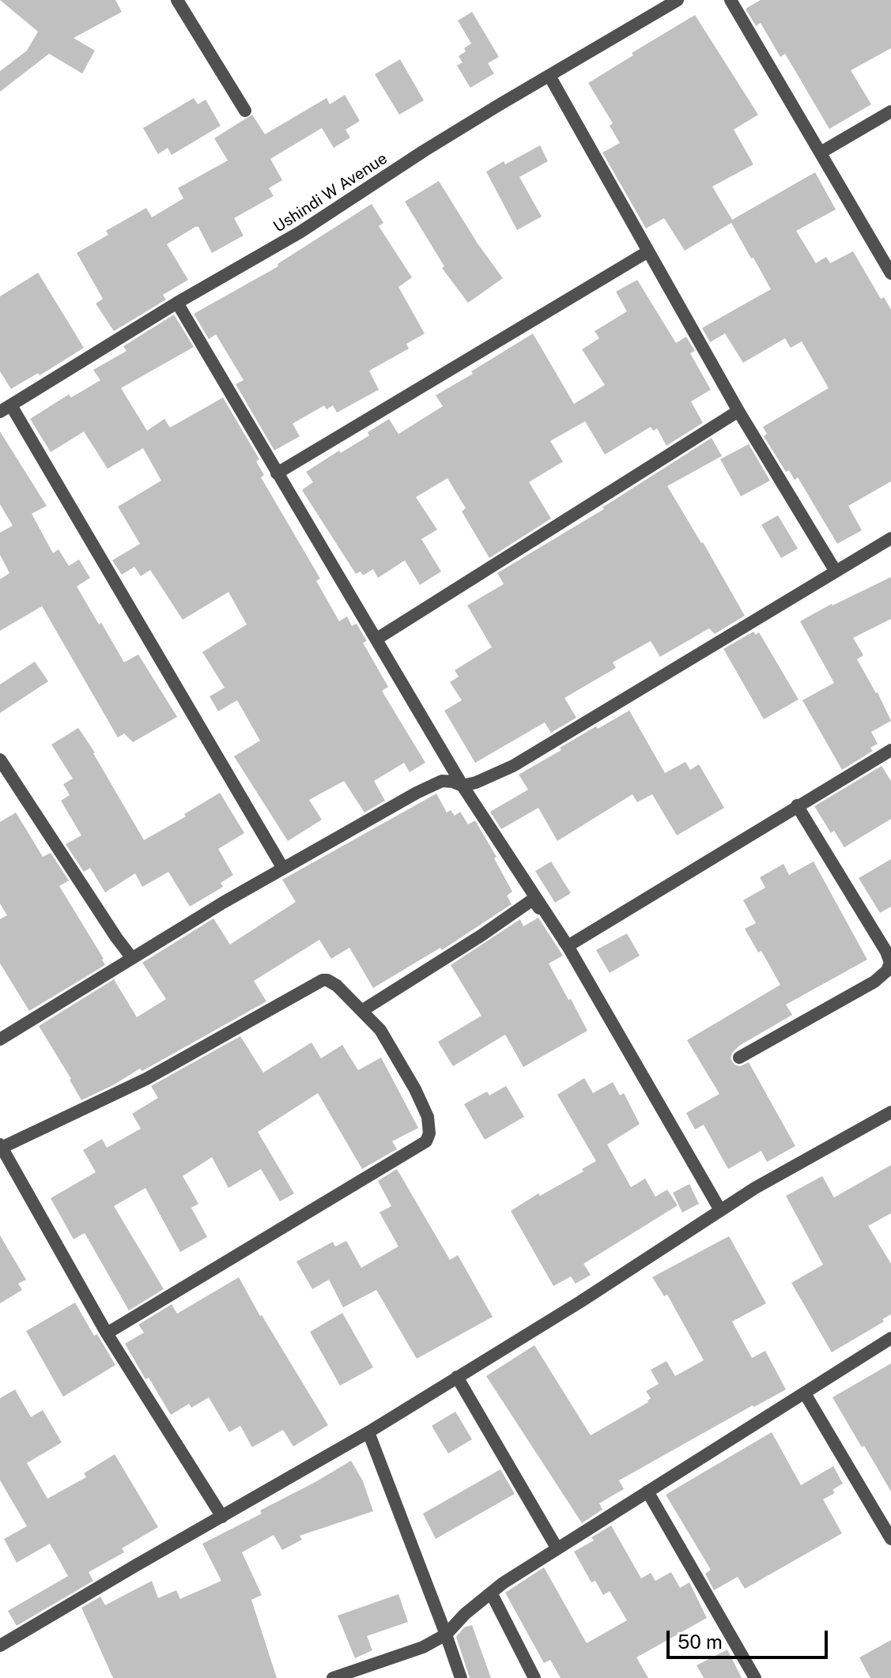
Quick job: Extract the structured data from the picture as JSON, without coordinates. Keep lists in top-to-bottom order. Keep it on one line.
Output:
{"streets":{"street":["Ushindi W Avenue"]},"scale_bar":"50 m"}
